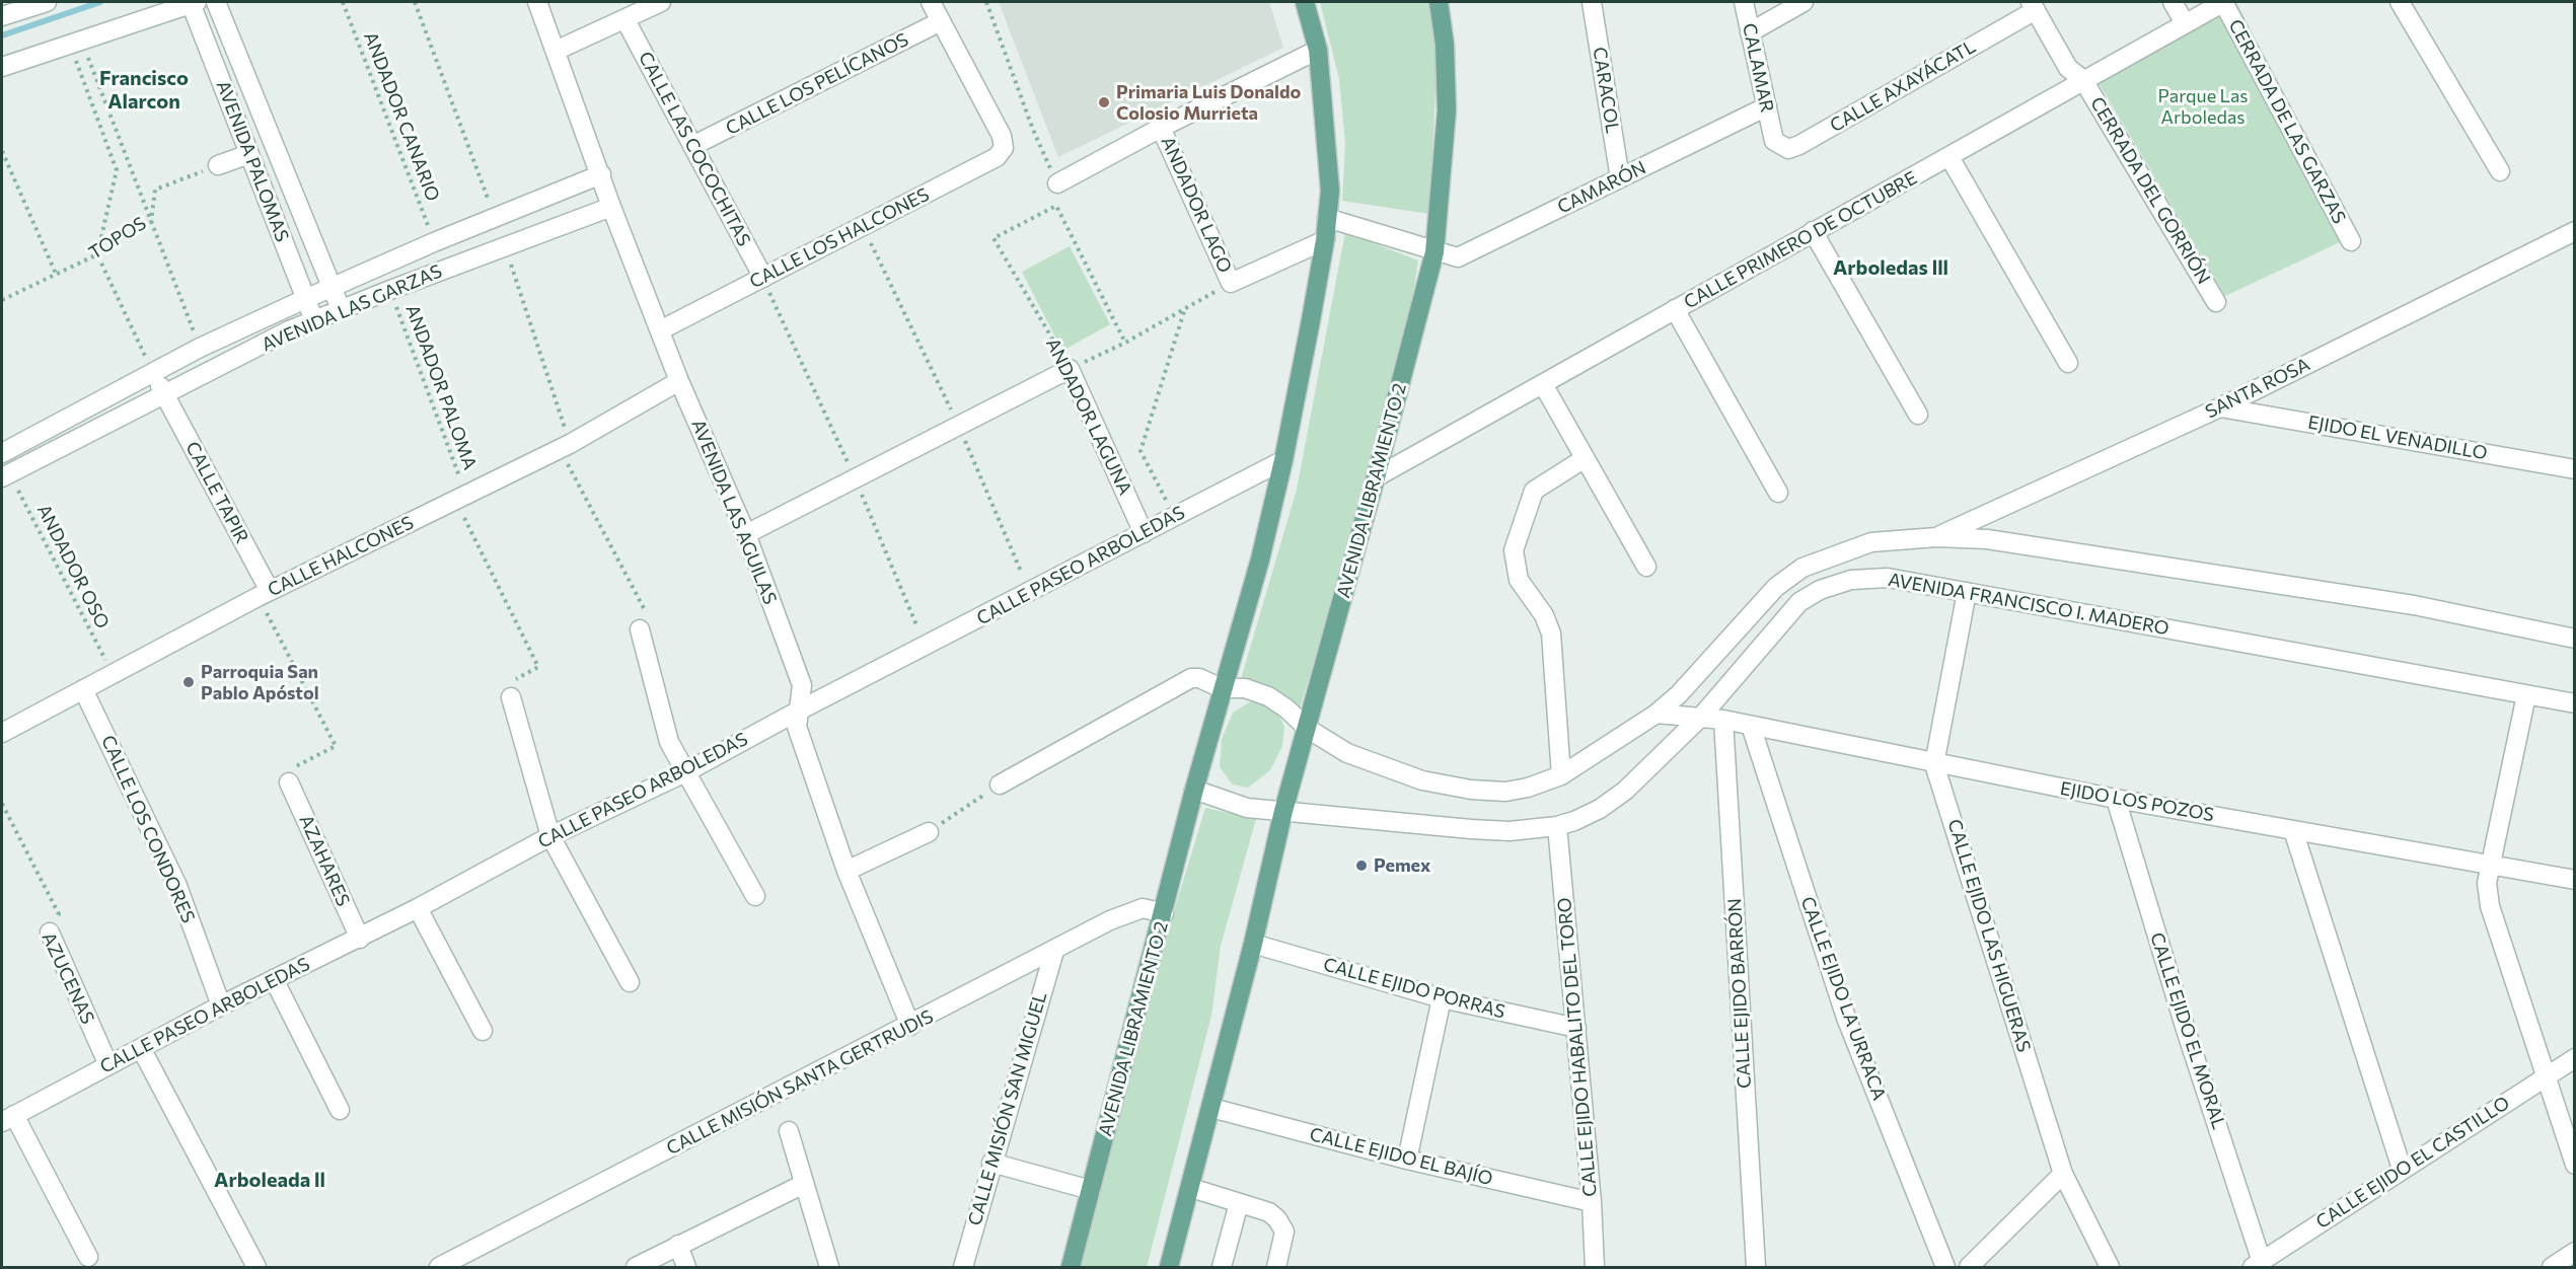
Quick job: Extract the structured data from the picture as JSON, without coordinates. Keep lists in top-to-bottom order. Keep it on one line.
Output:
{"streets":{"main road":["AVENIDA LIBRAMIENTO 2"],"street":["CALAMAR","CALLE LOS PELÍCANOS","CALLE AXAYÁCATL","CARACOL","CERRADA DE LAS GARZAS","CALLE LAS COCOCHITAS","AVENIDA PALOMAS","CAMARÓN","CERRADA DEL GORRIÓN","ANDADOR LAGO","CALLE LOS HALCONES","CALLE PRIMERO DE OCTUBRE","AVENIDA LAS GARZAS","SANTA ROSA","ANDADOR LAGUNA","EJIDO EL VENADILLO","CALLE TAPIR","AVENIDA LAS AGUILAS","CALLE HALCONES","CALLE PASEO ARBOLEDAS","AVENIDA FRANCISCO I. MADERO","EJIDO LOS POZOS","CALLE LOS CONDORES","AZAHARES","CALLE EJIDO LAS HIGUERAS","AZUCENAS","CALLE EJIDO PORRAS","CALLE EJIDO BARRÓN","CALLE EJIDO LA URRACA","CALLE EJIDO EL MORAL","CALLE EJIDO HABALITO DEL TORO","CALLE MISIÓN SANTA GERTRUDIS","CALLE MISIÓN SAN MIGUEL","CALLE EJIDO EL BAJÍO","CALLE EJIDO EL CASTILLO"],"path":["ANDADOR CANARIO","TOPOS","ANDADOR PALOMA","ANDADOR OSO"]},"crossings":[["CALAMAR","CALLE AXAYÁCATL"],["CALAMAR","CAMARÓN"],["CALLE LOS PELÍCANOS","CALLE LAS COCOCHITAS"],["CALLE LOS PELÍCANOS","CALLE LOS HALCONES"],["CALLE AXAYÁCATL","CERRADA DEL GORRIÓN"],["CARACOL","CAMARÓN"],["ANDADOR CANARIO","AVENIDA LAS GARZAS"],["CERRADA DE LAS GARZAS","CALLE PRIMERO DE OCTUBRE"],["CALLE LAS COCOCHITAS","CALLE LOS HALCONES"],["AVENIDA PALOMAS","AVENIDA LAS GARZAS"],["CAMARÓN","AVENIDA LIBRAMIENTO 2"],["CERRADA DEL GORRIÓN","CALLE PRIMERO DE OCTUBRE"],["CALLE LOS HALCONES","AVENIDA LAS AGUILAS"],["CALLE PRIMERO DE OCTUBRE","AVENIDA LIBRAMIENTO 2"],["AVENIDA LAS GARZAS","ANDADOR PALOMA"],["AVENIDA LAS GARZAS","CALLE TAPIR"],["AVENIDA LAS GARZAS","AVENIDA LAS AGUILAS"],["AVENIDA LAS GARZAS","ANDADOR OSO"],["ANDADOR PALOMA","CALLE HALCONES"],["SANTA ROSA","EJIDO EL VENADILLO"],["ANDADOR LAGUNA","CALLE PASEO ARBOLEDAS"],["AVENIDA LIBRAMIENTO 2","CALLE PASEO ARBOLEDAS"],["AVENIDA LIBRAMIENTO 2","AVENIDA FRANCISCO I. MADERO"],["AVENIDA LIBRAMIENTO 2","CALLE EJIDO PORRAS"],["AVENIDA LIBRAMIENTO 2","CALLE MISIÓN SANTA GERTRUDIS"],["AVENIDA LIBRAMIENTO 2","CALLE EJIDO EL BAJÍO"],["CALLE TAPIR","CALLE HALCONES"],["AVENIDA LAS AGUILAS","CALLE HALCONES"],["AVENIDA LAS AGUILAS","CALLE PASEO ARBOLEDAS"],["AVENIDA LAS AGUILAS","CALLE MISIÓN SANTA GERTRUDIS"],["CALLE HALCONES","ANDADOR OSO"],["CALLE HALCONES","CALLE LOS CONDORES"],["CALLE PASEO ARBOLEDAS","CALLE LOS CONDORES"],["CALLE PASEO ARBOLEDAS","AZAHARES"],["CALLE PASEO ARBOLEDAS","AZUCENAS"],["AVENIDA FRANCISCO I. MADERO","EJIDO LOS POZOS"],["AVENIDA FRANCISCO I. MADERO","CALLE EJIDO LAS HIGUERAS"],["AVENIDA FRANCISCO I. MADERO","CALLE EJIDO HABALITO DEL TORO"],["EJIDO LOS POZOS","CALLE EJIDO LAS HIGUERAS"],["EJIDO LOS POZOS","CALLE EJIDO BARRÓN"],["EJIDO LOS POZOS","CALLE EJIDO LA URRACA"],["EJIDO LOS POZOS","CALLE EJIDO EL MORAL"],["CALLE EJIDO PORRAS","CALLE EJIDO HABALITO DEL TORO"],["CALLE EJIDO EL MORAL","CALLE EJIDO EL CASTILLO"],["CALLE EJIDO HABALITO DEL TORO","CALLE EJIDO EL BAJÍO"],["CALLE MISIÓN SANTA GERTRUDIS","CALLE MISIÓN SAN MIGUEL"]],"districts":["Francisco Alarcon","Arboledas lll","Arboleada ll"],"parks":["Parque Las Arboledas"],"places":["Primaria Luis Donaldo Colosio Murrieta","Parroquia San Pablo Apóstol","Pemex"]}
